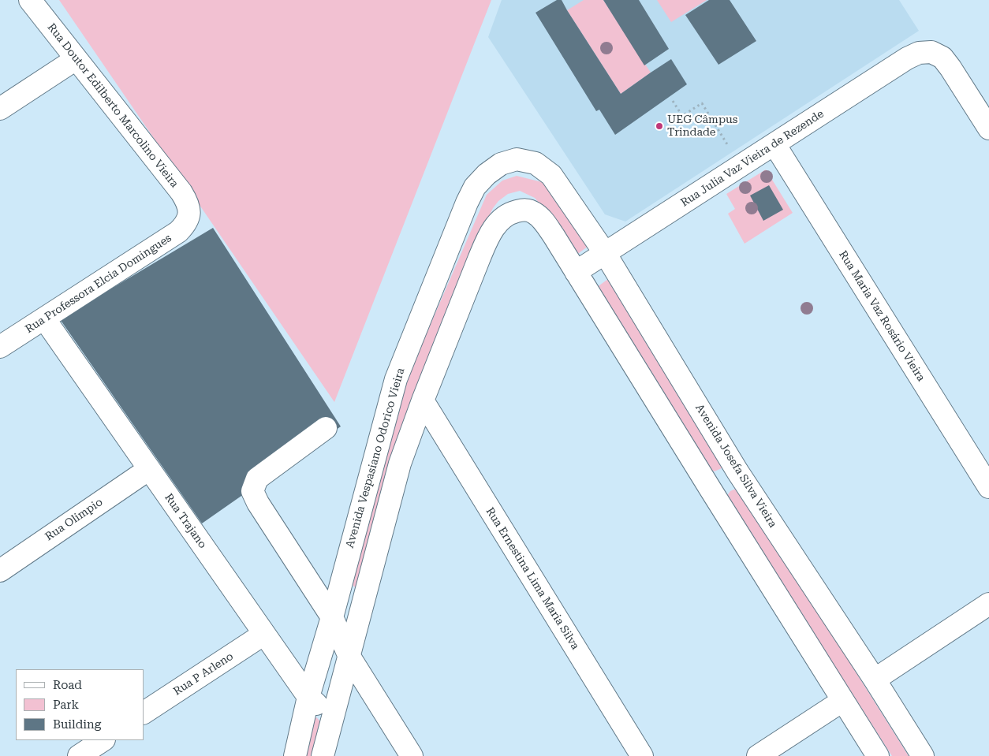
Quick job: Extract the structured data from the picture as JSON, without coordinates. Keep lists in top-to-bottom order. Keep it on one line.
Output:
{"streets":{"street":["Rua Doutor Edilberto Marcolino Vieira","Rua Julia Vaz Vieira de Rezende","Rua Professora Elcia Domingues","Rua Maria Vaz Rosário Vieira","Avenida Vespasiano Odorico Vieira","Avenida Josefa Silva Vieira","Rua Olimpio","Rua Trajano","Rua Ernestina Lima Maria Silva","Rua P Arleno"]},"crossings":[["Rua Doutor Edilberto Marcolino Vieira","Rua Professora Elcia Domingues"],["Rua Julia Vaz Vieira de Rezende","Rua Maria Vaz Rosário Vieira"],["Rua Julia Vaz Vieira de Rezende","Avenida Josefa Silva Vieira"],["Rua Professora Elcia Domingues","Rua Trajano"],["Avenida Vespasiano Odorico Vieira","Avenida Josefa Silva Vieira"],["Avenida Vespasiano Odorico Vieira","Rua Trajano"],["Rua Olimpio","Rua Trajano"],["Rua Trajano","Rua P Arleno"]],"places":["UEG Câmpus Trindade"],"legend":["Road","Park","Building"]}
